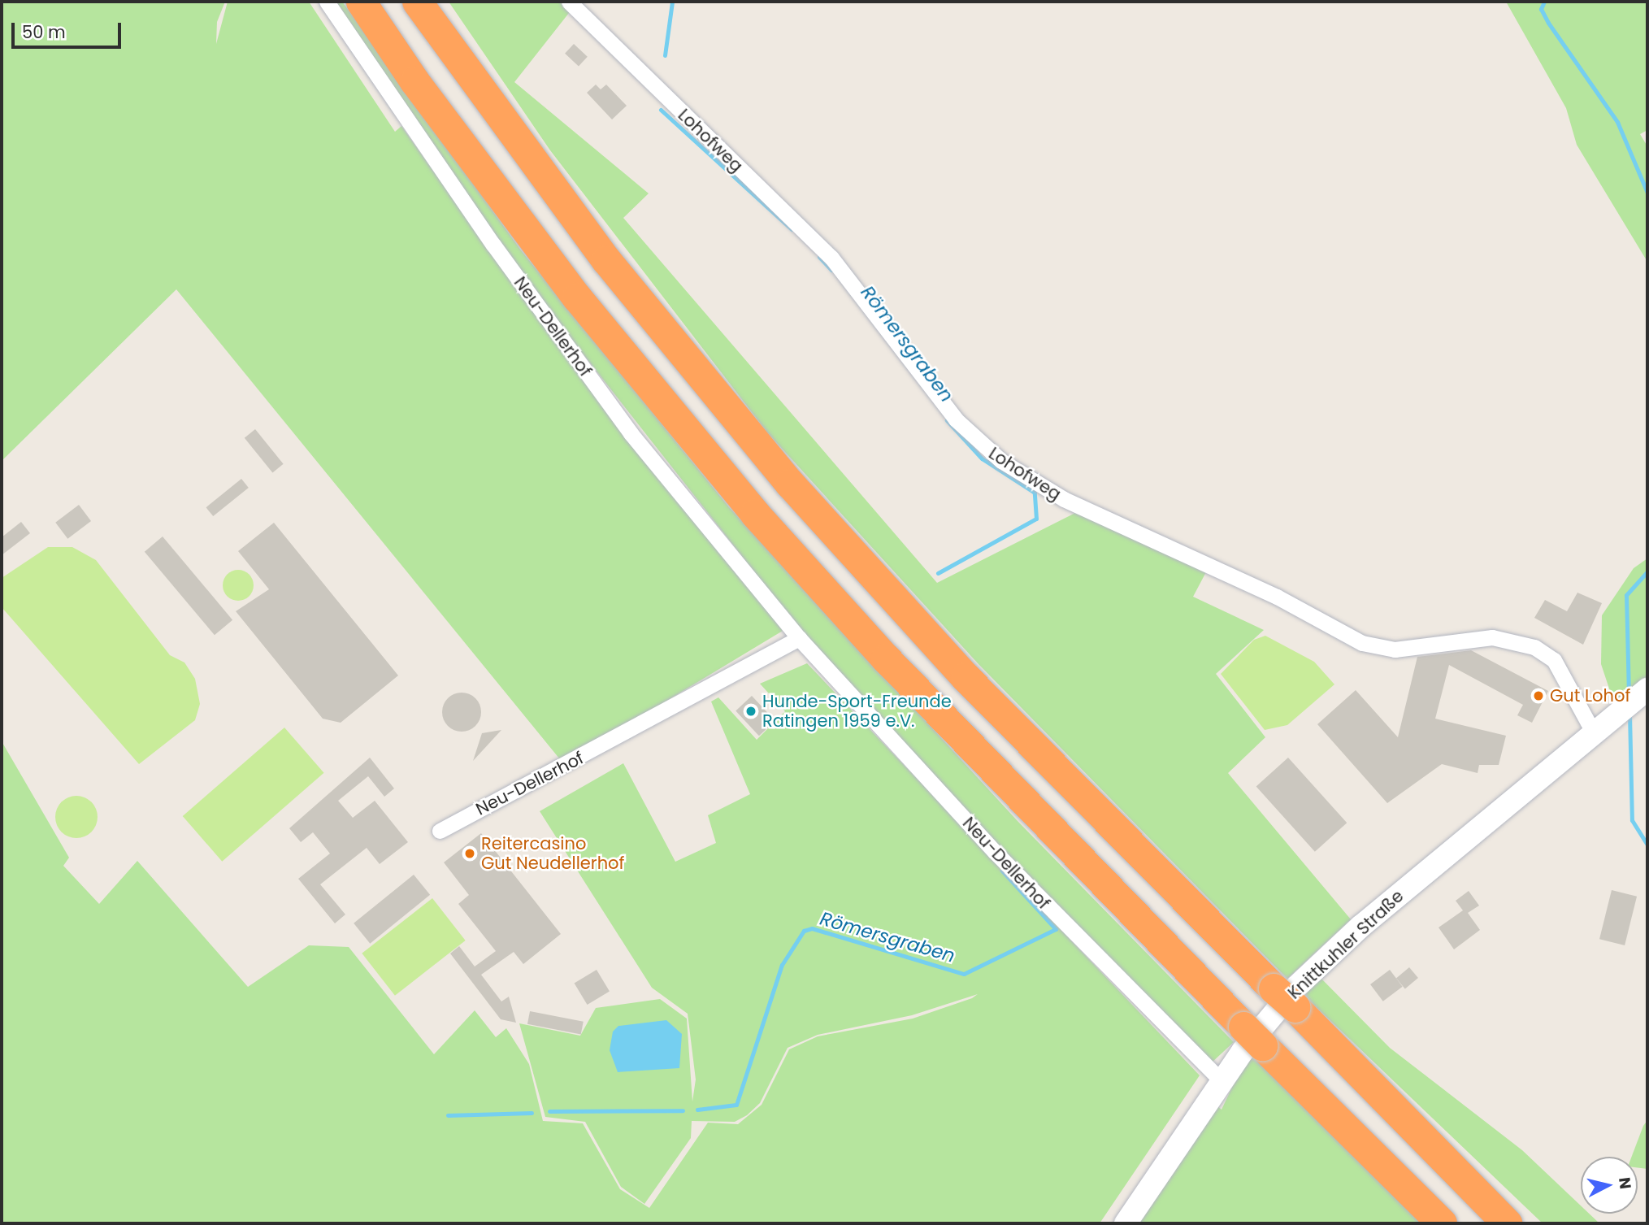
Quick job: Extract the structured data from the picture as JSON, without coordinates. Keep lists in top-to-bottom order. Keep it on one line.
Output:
{"streets":{"street":["Lohofweg","Neu-Dellerhof","Knittkuhler Straße"]},"crossings":[["Lohofweg","Knittkuhler Straße"],["Neu-Dellerhof","Knittkuhler Straße"]],"water":["Römersgraben"],"places":["Gut Lohof","Hunde-Sport-Freunde Ratingen 1959 e.V.","Reitercasino Gut Neudellerhof"],"scale_bar":"50 m","north":"right"}
